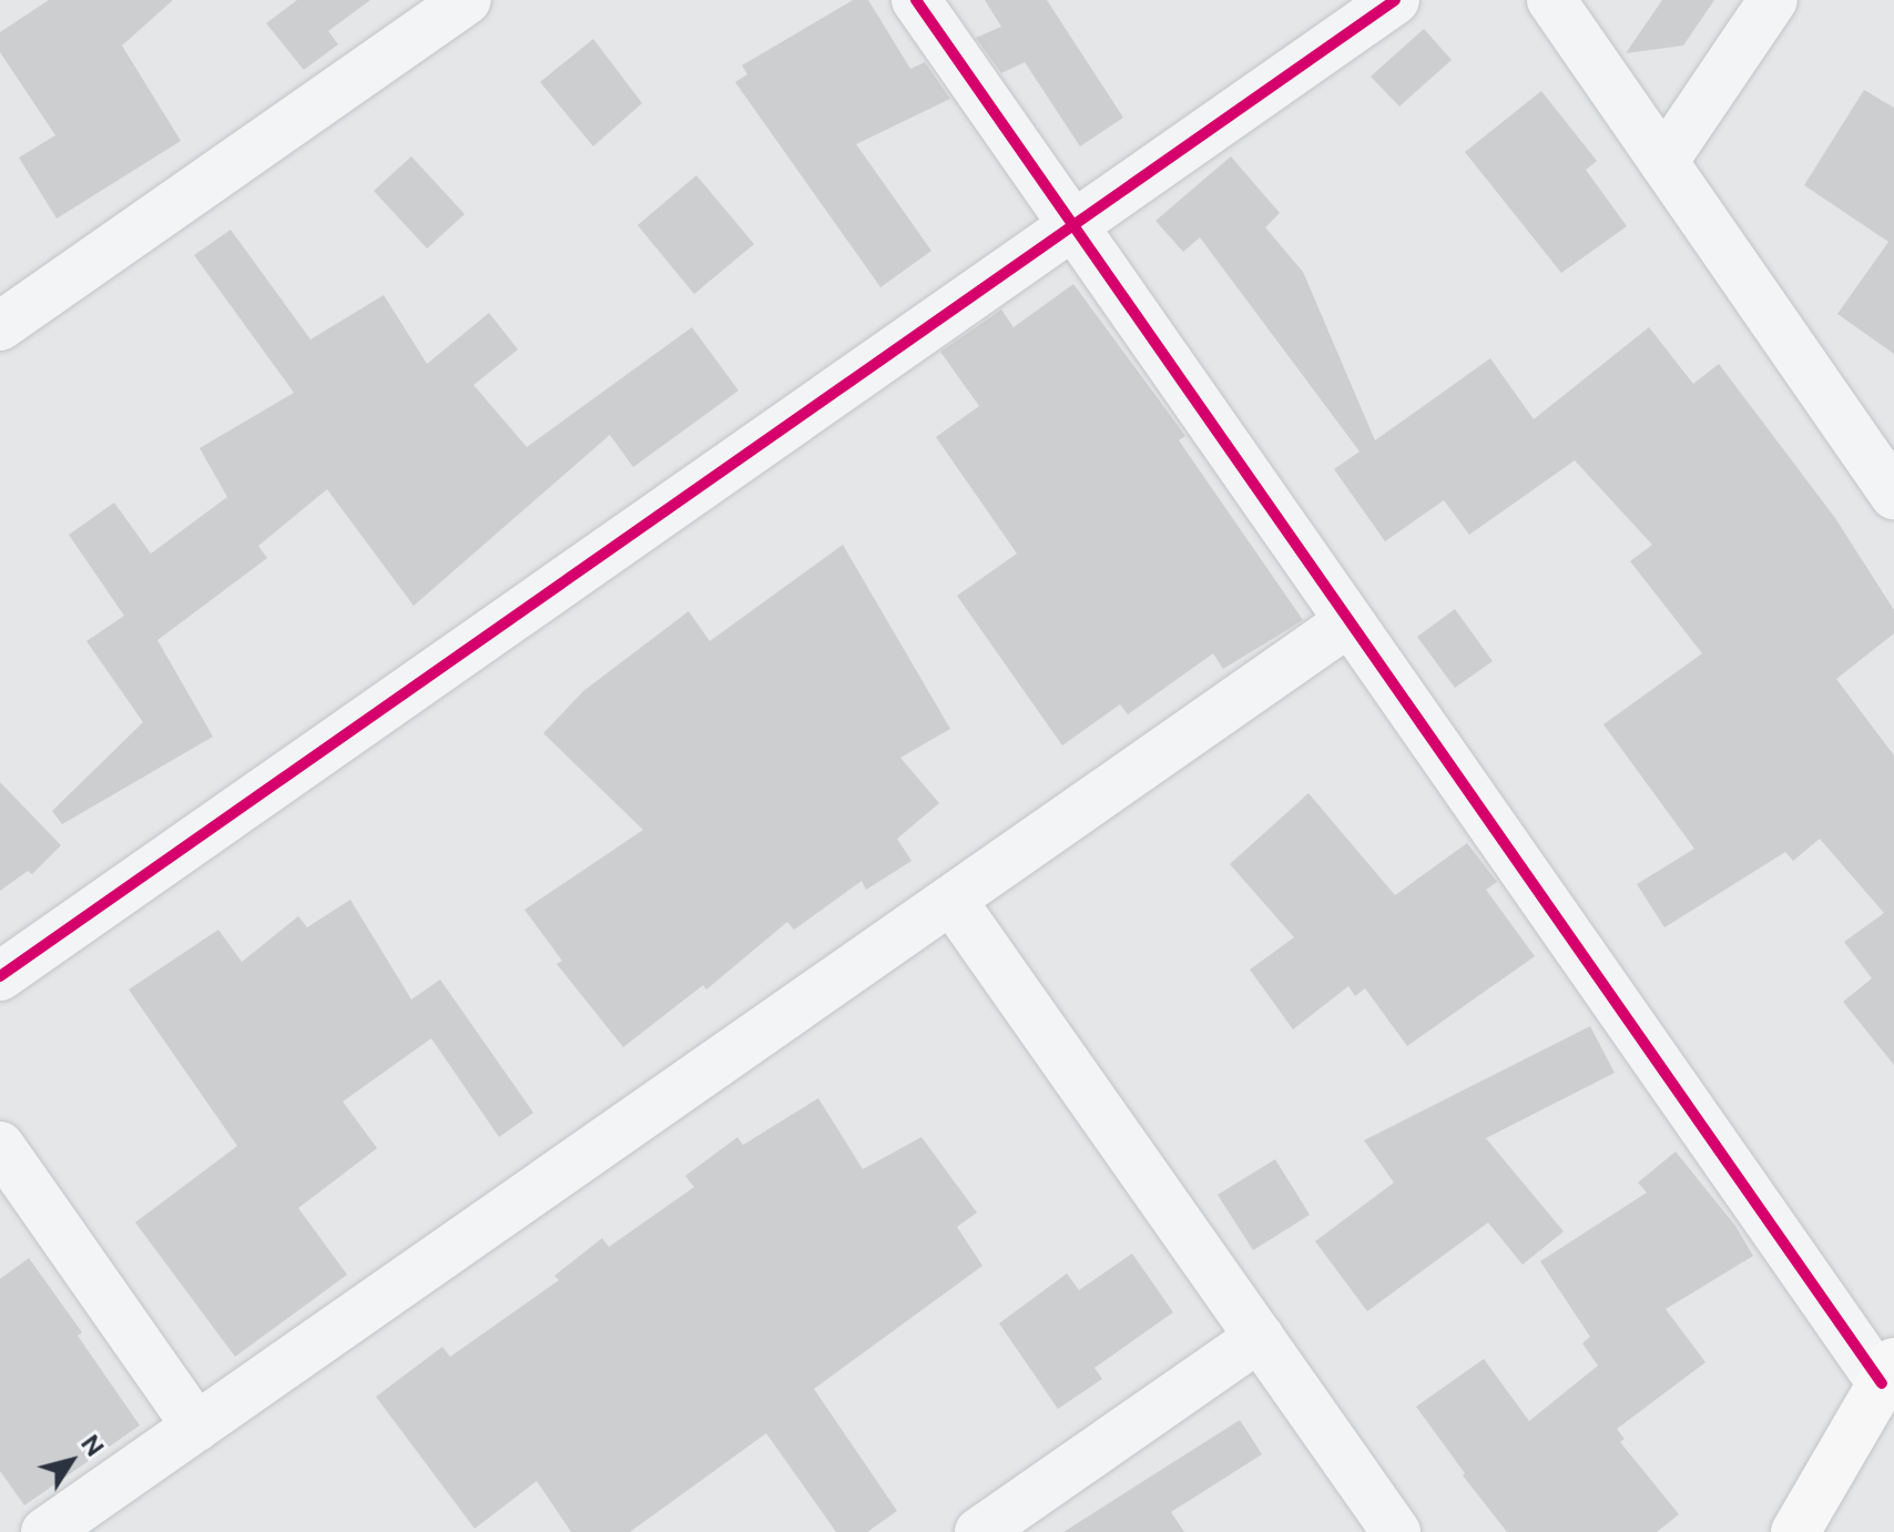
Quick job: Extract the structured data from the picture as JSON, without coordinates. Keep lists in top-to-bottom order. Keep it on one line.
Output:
{"north":"top right"}
